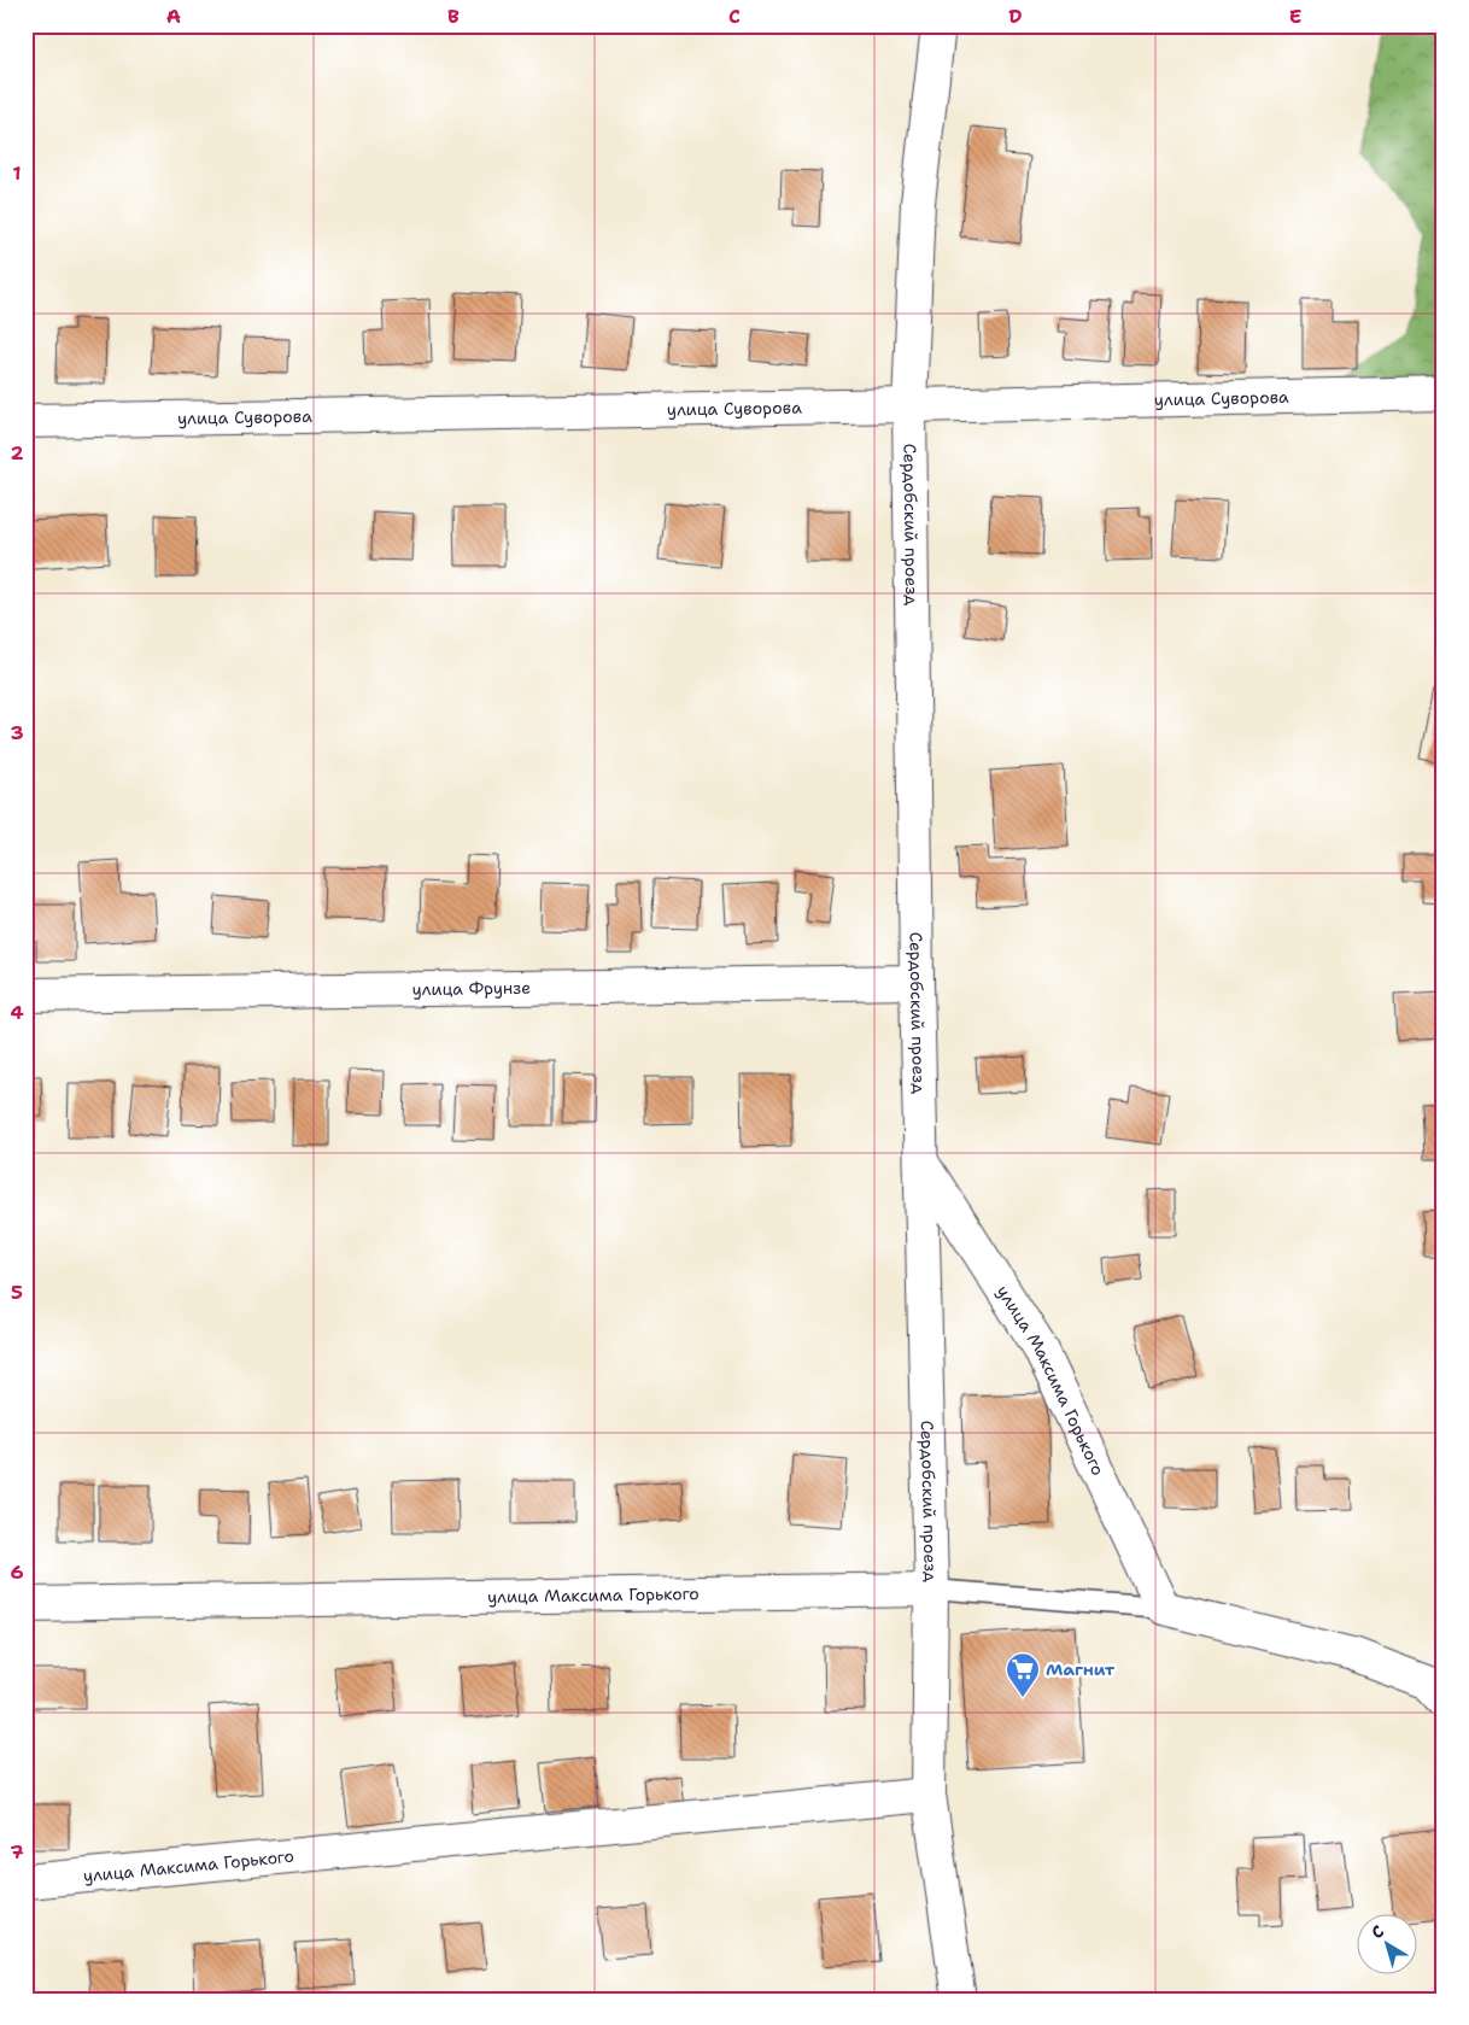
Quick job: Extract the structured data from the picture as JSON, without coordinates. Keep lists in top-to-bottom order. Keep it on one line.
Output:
{"streets":{"street":["улица Суворова","Сердобский проезд","улица Фрунзе","улица Максима Горького"]},"crossings":[["улица Суворова","Сердобский проезд"],["Сердобский проезд","улица Фрунзе"],["Сердобский проезд","улица Максима Горького"]],"places":{"supermarket":["Магнит"]},"north":"top left","grid":{"columns":["A","B","C","D","E"],"rows":["1","2","3","4","5","6","7"]}}
